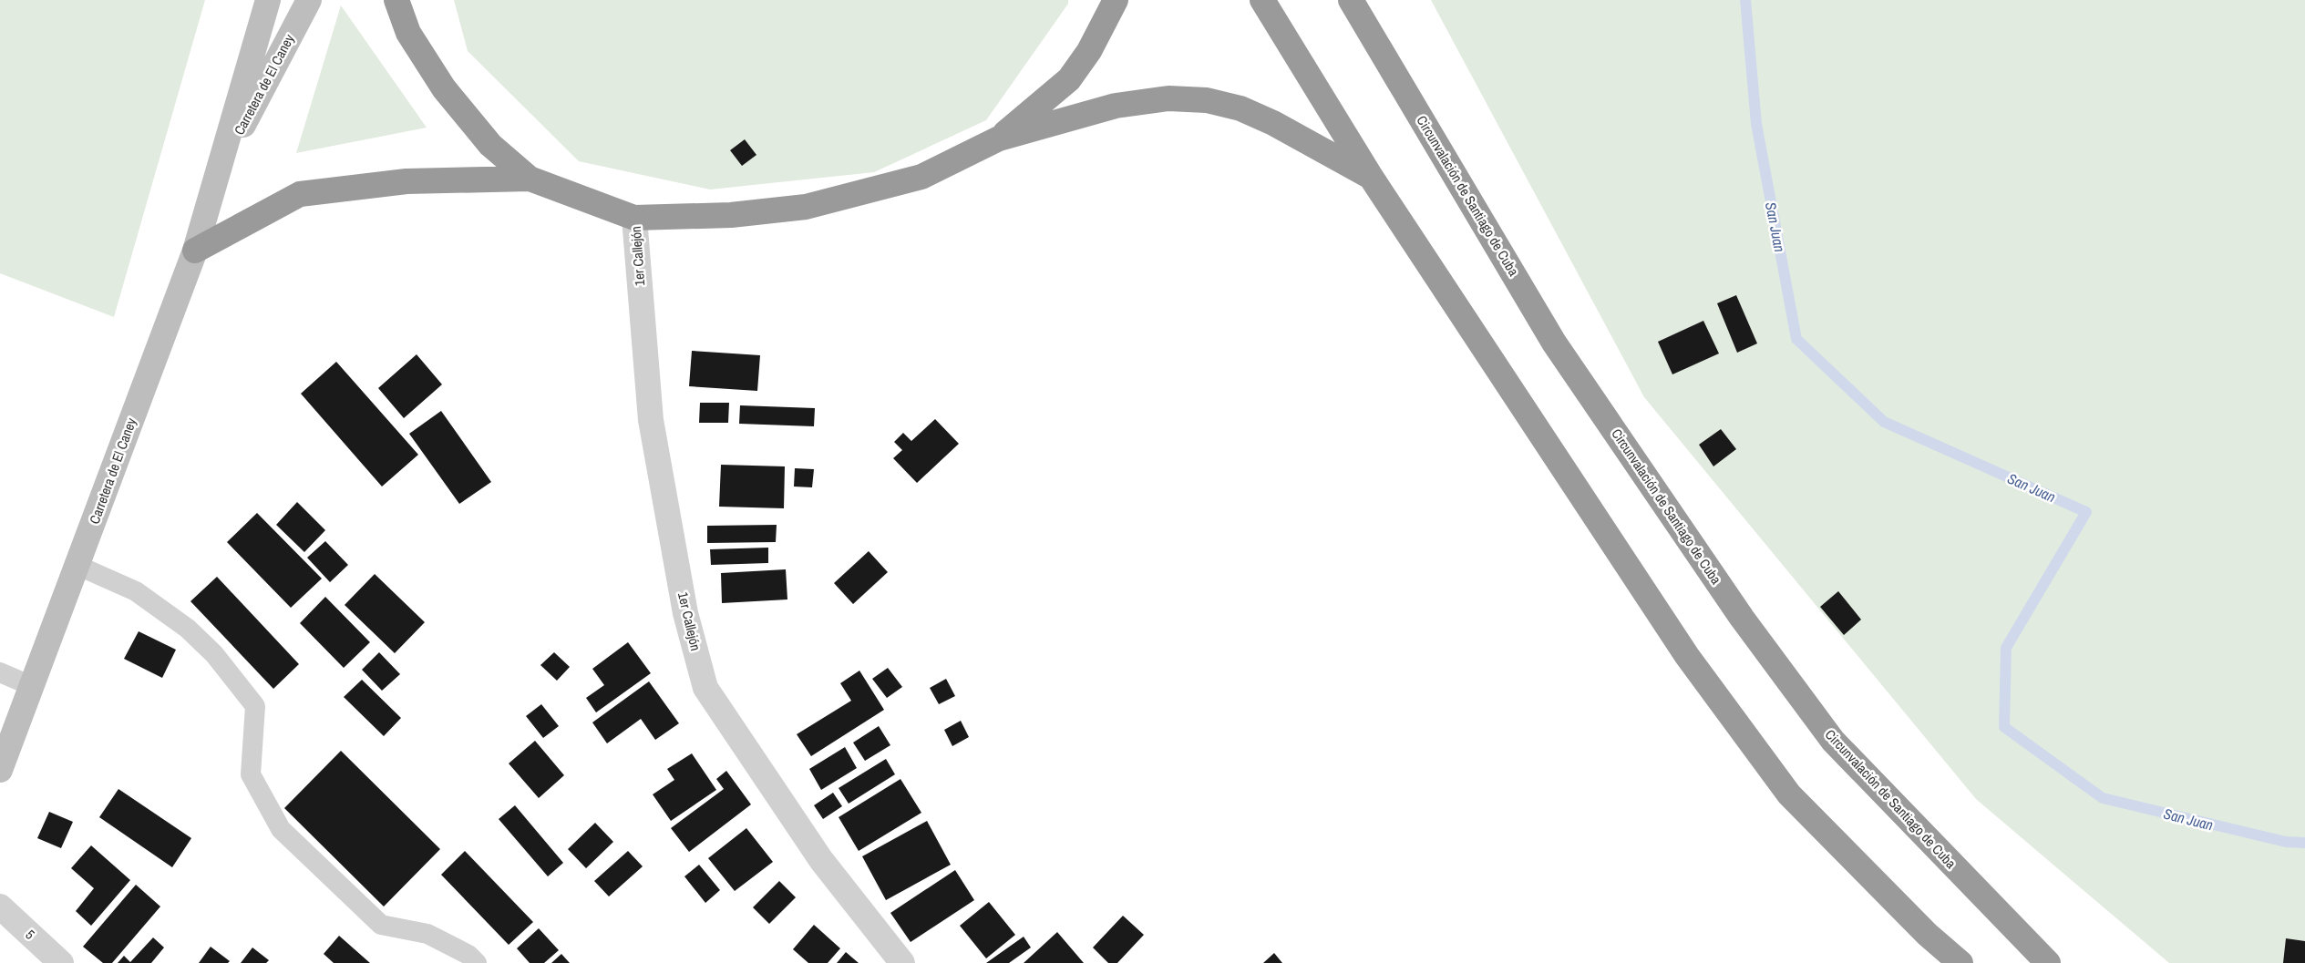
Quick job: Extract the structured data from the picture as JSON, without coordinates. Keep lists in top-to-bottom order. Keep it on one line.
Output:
{"streets":{"highway":["Circunvalación de Santiago de Cuba"],"main road":["Carretera de El Caney"],"street":["1er Callejón","5"]},"water":["San Juan"]}
